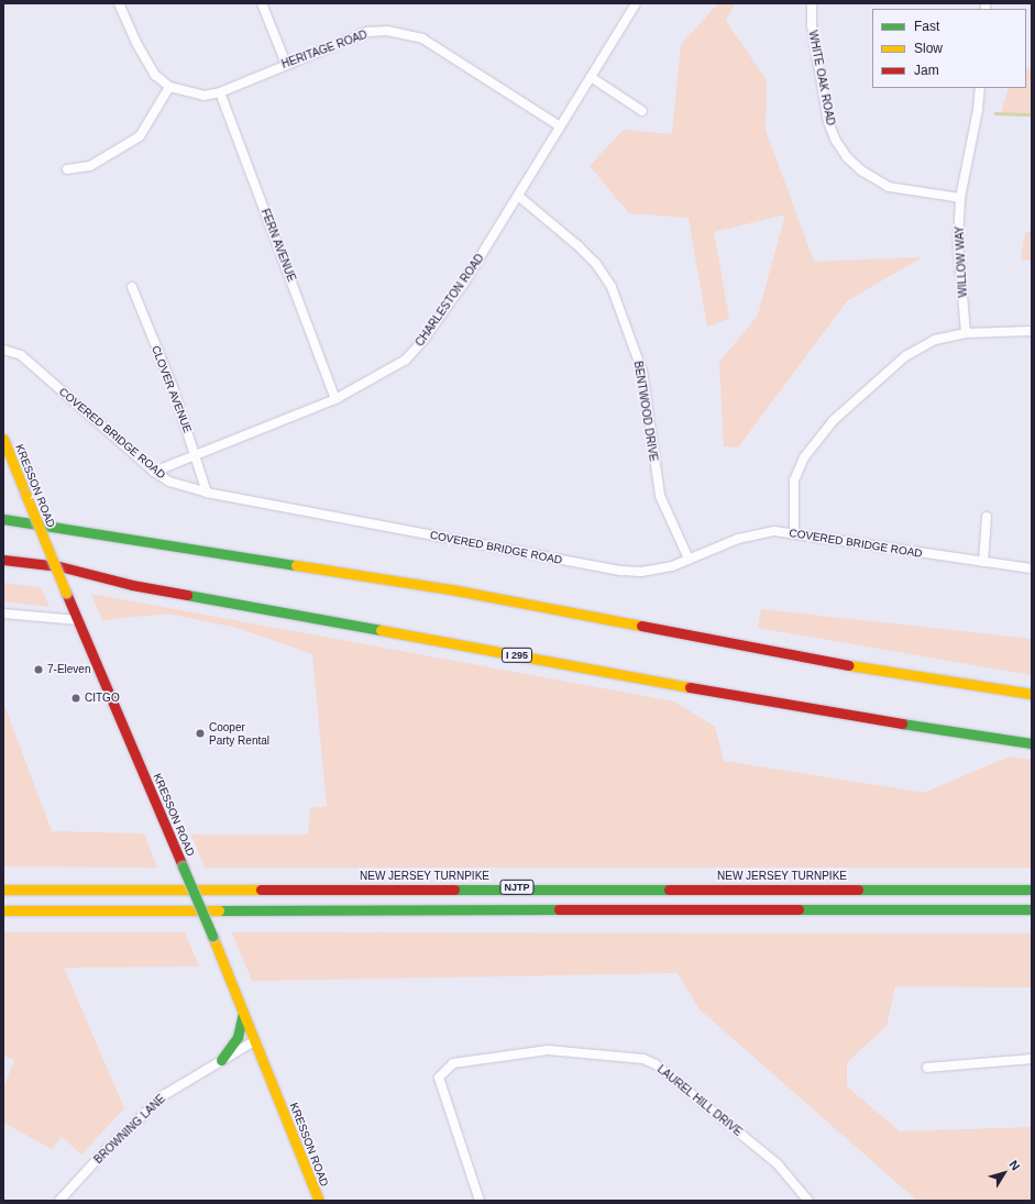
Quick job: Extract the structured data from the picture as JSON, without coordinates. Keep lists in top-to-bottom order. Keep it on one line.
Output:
{"streets":{"main road":["KRESSON ROAD","I 295","NEW JERSEY TURNPIKE","NJTP"],"street":["HERITAGE ROAD","WHITE OAK ROAD","FERN AVENUE","WILLOW WAY","CHARLESTON ROAD","CLOVER AVENUE","BENTWOOD DRIVE","COVERED BRIDGE ROAD","LAUREL HILL DRIVE","BROWNING LANE"]},"crossings":[["HERITAGE ROAD","FERN AVENUE"],["HERITAGE ROAD","CHARLESTON ROAD"],["WHITE OAK ROAD","WILLOW WAY"],["FERN AVENUE","CHARLESTON ROAD"],["CHARLESTON ROAD","CLOVER AVENUE"],["CHARLESTON ROAD","BENTWOOD DRIVE"],["CHARLESTON ROAD","COVERED BRIDGE ROAD"],["CLOVER AVENUE","COVERED BRIDGE ROAD"],["BENTWOOD DRIVE","COVERED BRIDGE ROAD"],["KRESSON ROAD","BROWNING LANE"]],"places":["7-Eleven","CITGO","Cooper Party Rental"],"legend":["Fast","Slow","Jam"],"north":"top right"}
